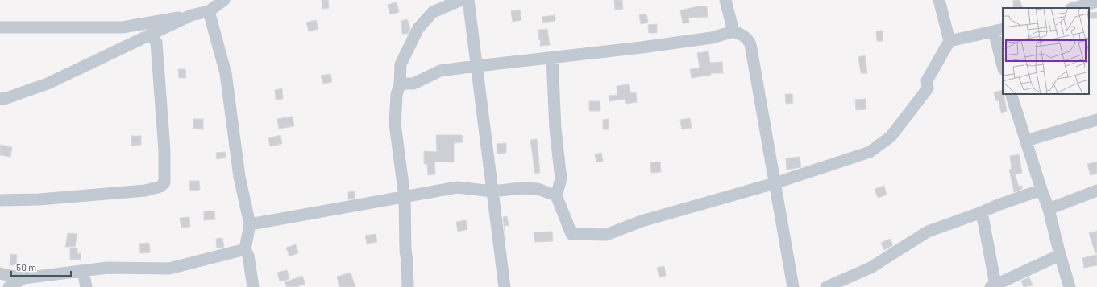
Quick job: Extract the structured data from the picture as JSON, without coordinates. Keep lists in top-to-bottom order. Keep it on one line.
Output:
{"scale_bar":"50 m"}
